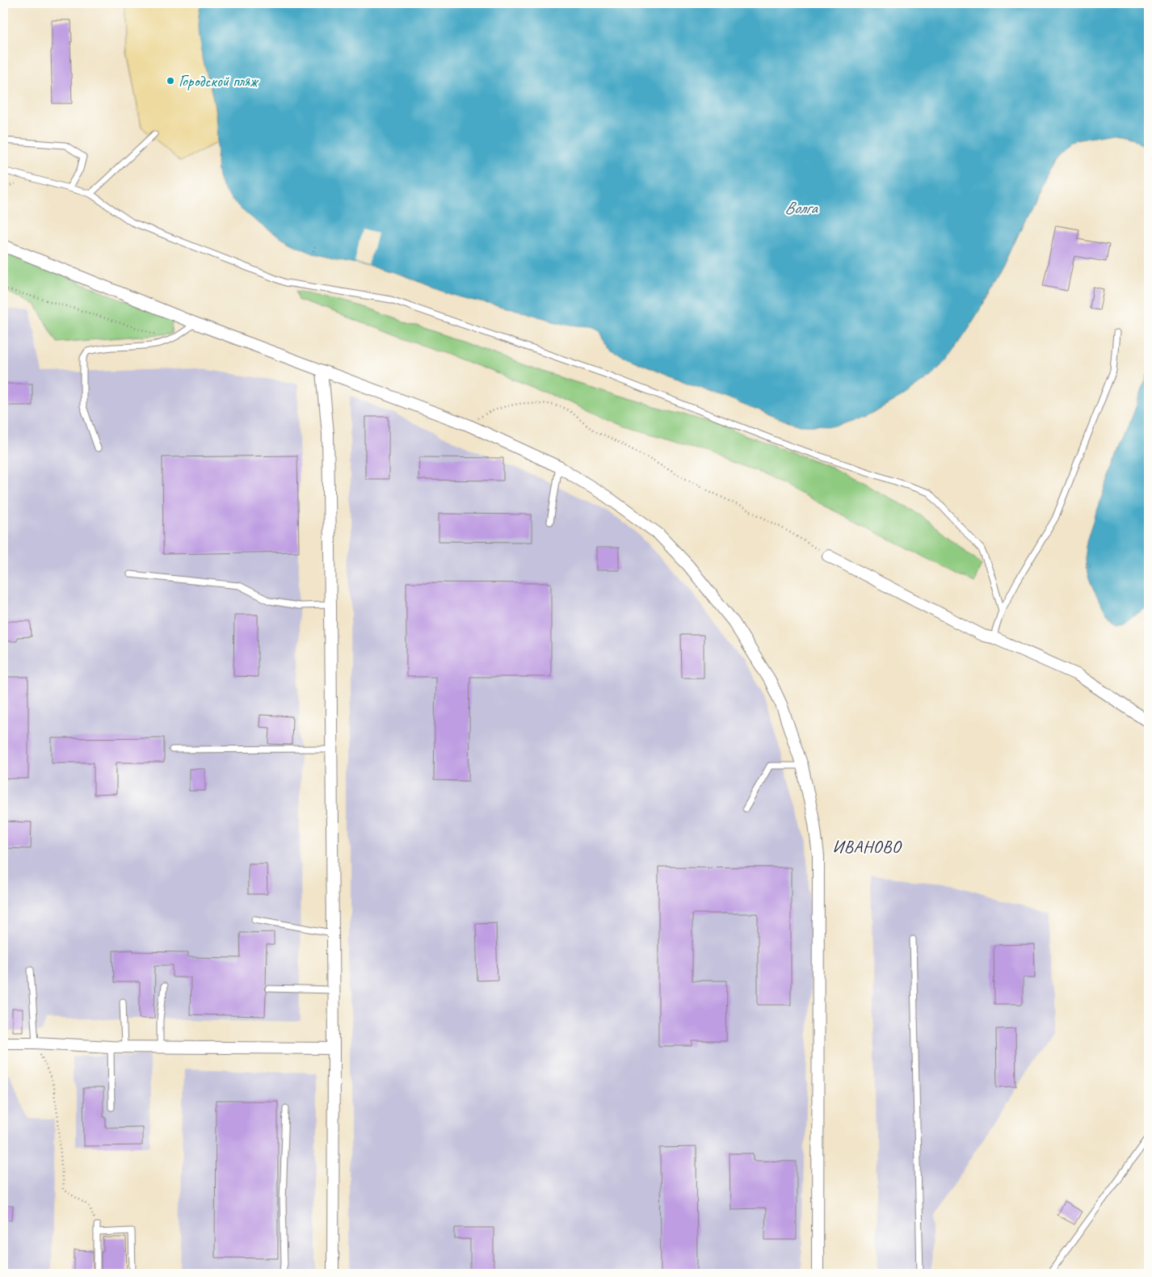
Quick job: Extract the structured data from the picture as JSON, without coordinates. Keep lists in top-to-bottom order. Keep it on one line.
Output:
{"districts":["ИВАНОВО"],"water":["Волга"],"places":["Городской пляж"]}
